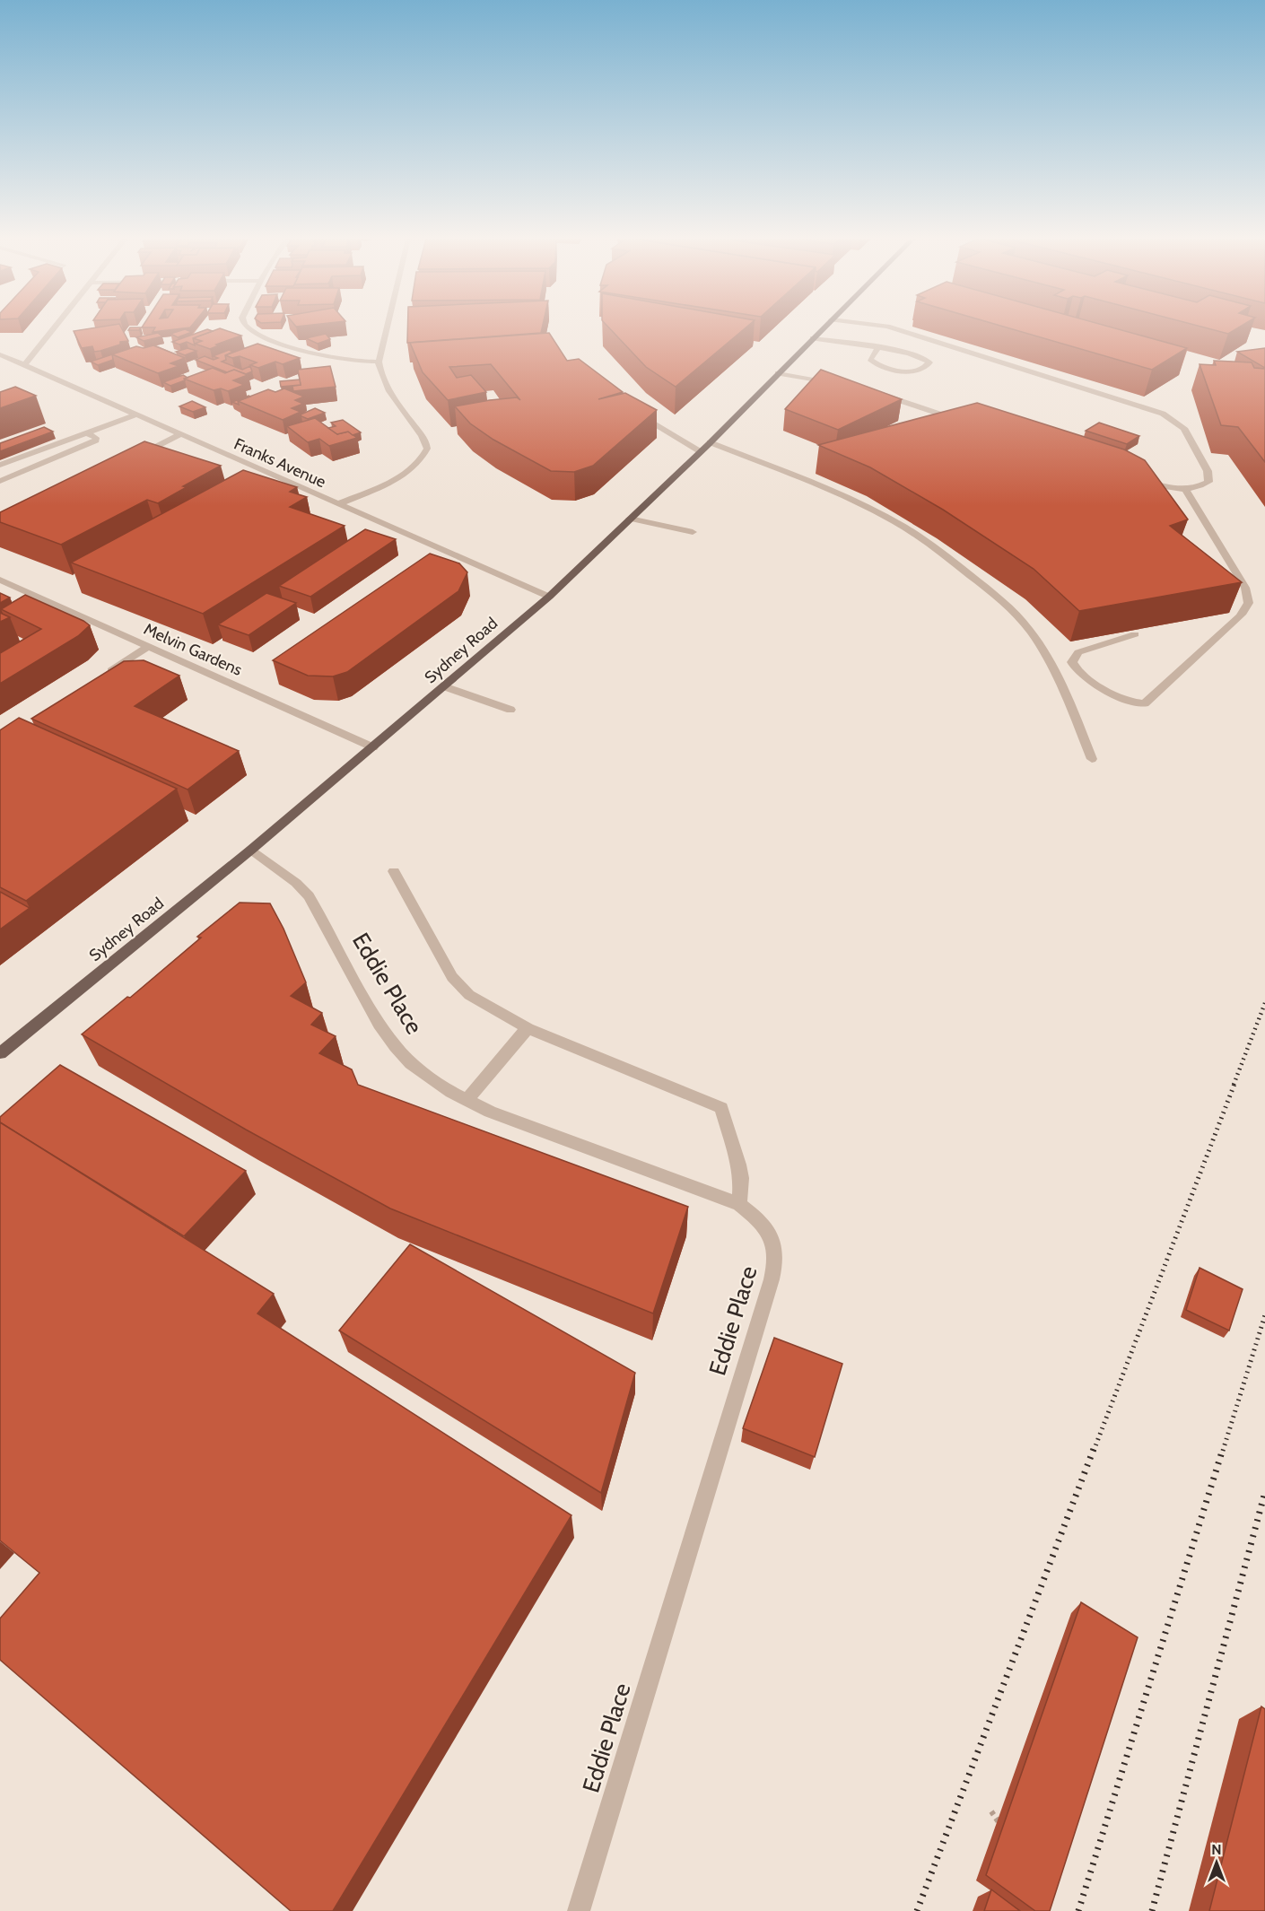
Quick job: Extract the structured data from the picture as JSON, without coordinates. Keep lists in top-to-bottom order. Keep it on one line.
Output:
{"streets":{"main road":["Sydney Road"],"street":["Franks Avenue","Melvin Gardens","Eddie Place"]},"crossings":[["Franks Avenue","Sydney Road"],["Melvin Gardens","Sydney Road"],["Sydney Road","Eddie Place"]],"north":"top"}
